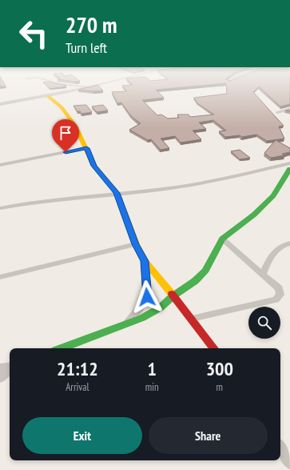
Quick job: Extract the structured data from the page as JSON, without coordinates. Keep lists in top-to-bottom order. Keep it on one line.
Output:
{"page":{"turn":["270 m","Turn left"],"eta":["21:12","Arrival","1","min","300","m"],"buttons":["Exit","Share"]}}
